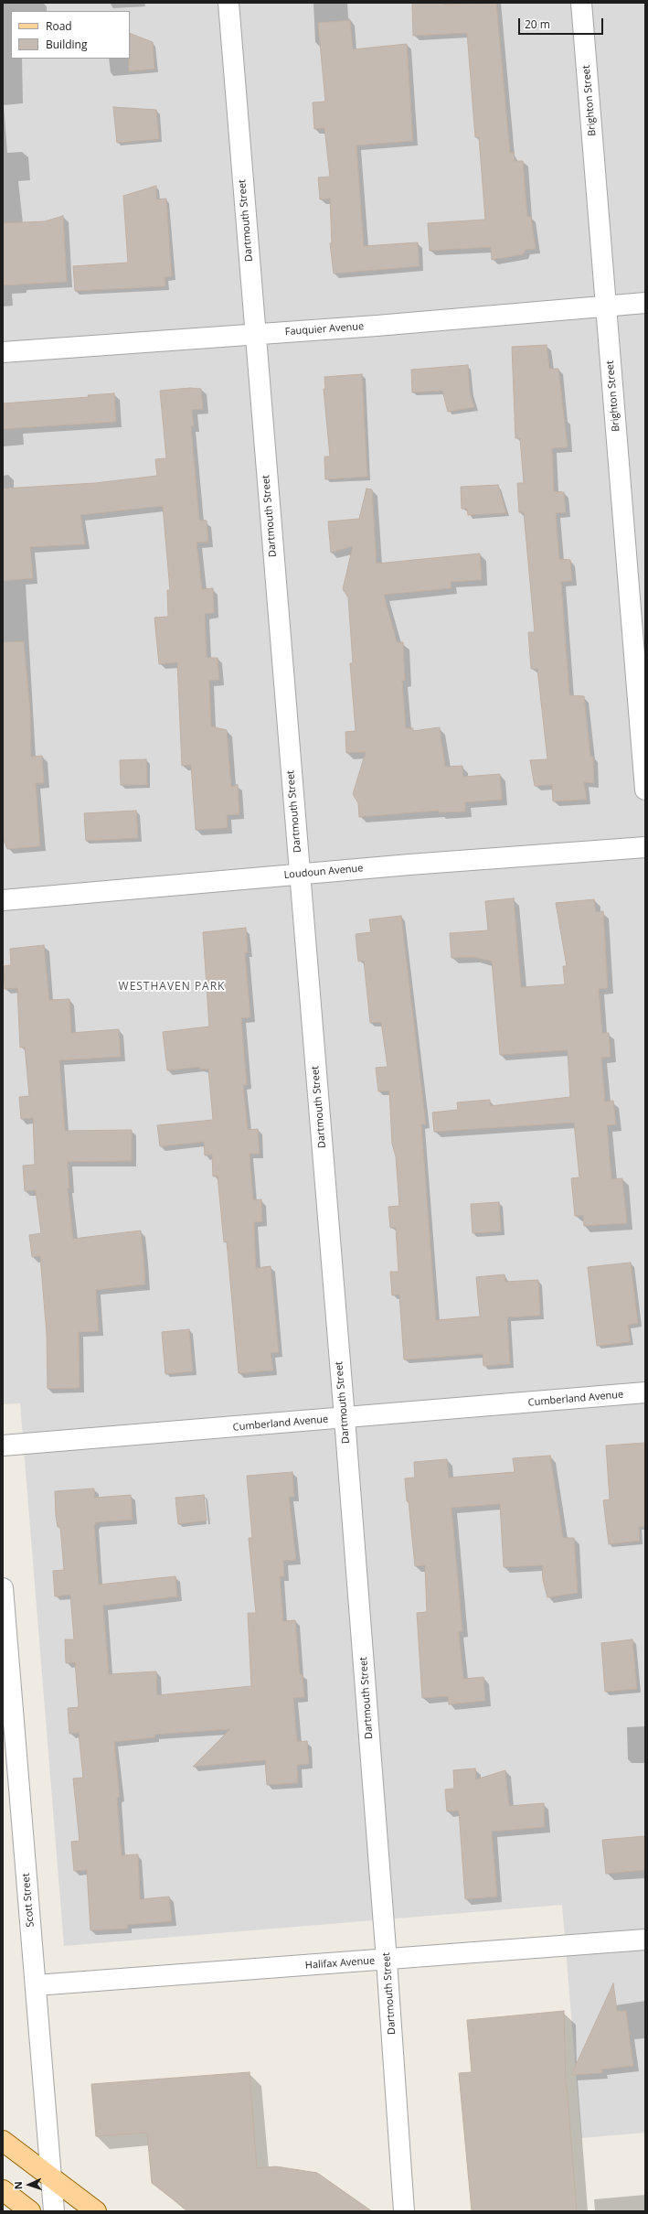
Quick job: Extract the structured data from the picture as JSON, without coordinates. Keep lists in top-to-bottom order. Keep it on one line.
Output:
{"streets":{"street":["Brighton Street","Dartmouth Street","Fauquier Avenue","Loudoun Avenue","Cumberland Avenue","Scott Street","Halifax Avenue"]},"crossings":[["Brighton Street","Fauquier Avenue"],["Dartmouth Street","Fauquier Avenue"],["Dartmouth Street","Loudoun Avenue"],["Dartmouth Street","Cumberland Avenue"],["Dartmouth Street","Halifax Avenue"],["Scott Street","Halifax Avenue"]],"districts":["WESTHAVEN PARK"],"legend":["Road","Building"],"scale_bar":"20 m","north":"left"}
